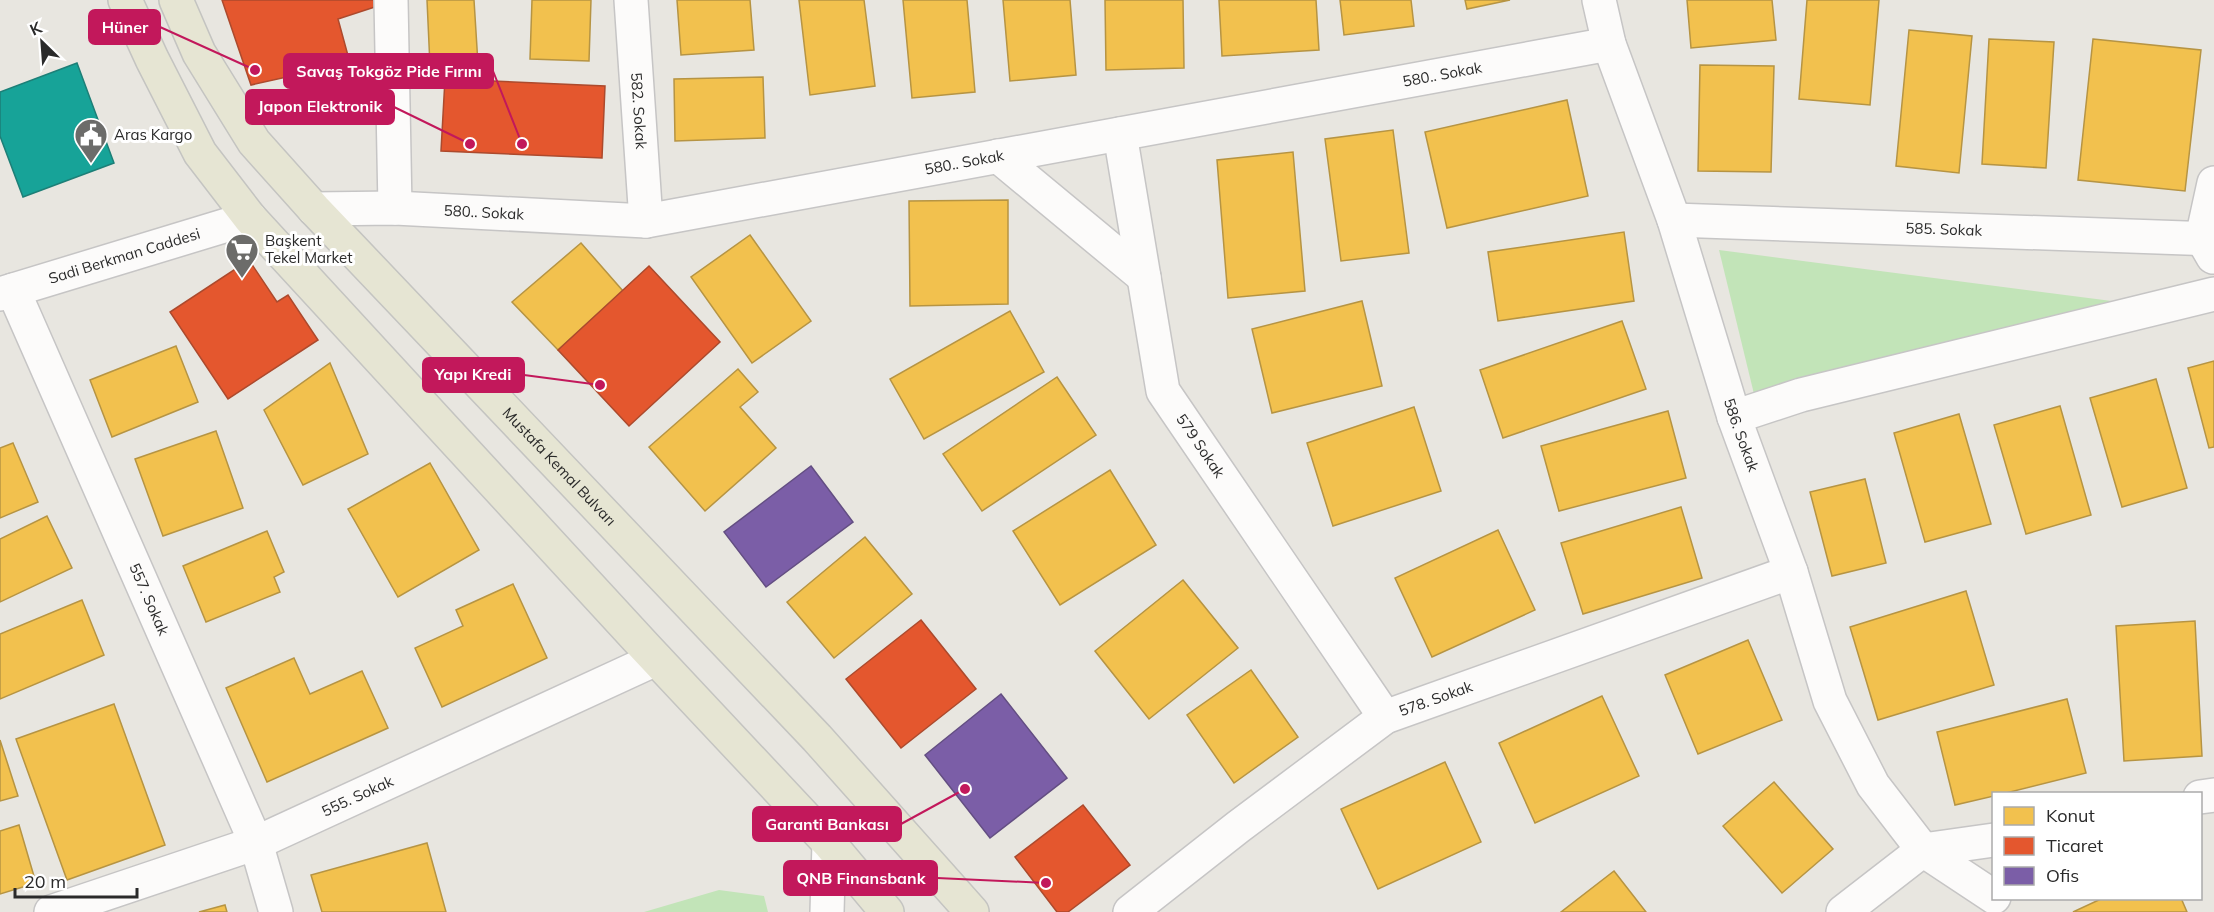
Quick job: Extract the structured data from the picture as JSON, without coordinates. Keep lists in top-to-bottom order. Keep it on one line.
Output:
{"streets":{"main road":["Mustafa Kemal Bulvarı"],"street":["580.. Sokak","582. Sokak","585. Sokak","Sadi Berkman Caddesi","586. Sokak","579 Sokak","557. Sokak","578. Sokak","555. Sokak"]},"crossings":[["580.. Sokak","582. Sokak"],["580.. Sokak","586. Sokak"],["580.. Sokak","579 Sokak"],["580.. Sokak","Mustafa Kemal Bulvarı"],["585. Sokak","586. Sokak"],["Sadi Berkman Caddesi","557. Sokak"],["586. Sokak","578. Sokak"],["579 Sokak","578. Sokak"],["557. Sokak","555. Sokak"]],"places":{"other":["Hüner","Japon Elektronik","Savaş Tokgöz Pide Fırını","Yapı Kredi","Garanti Bankası","QNB Finansbank"],"public building":["Aras Kargo"],"supermarket":["Başkent Tekel Market"]},"legend":["Konut","Ticaret","Ofis"],"scale_bar":"20 m","north":"top left"}
